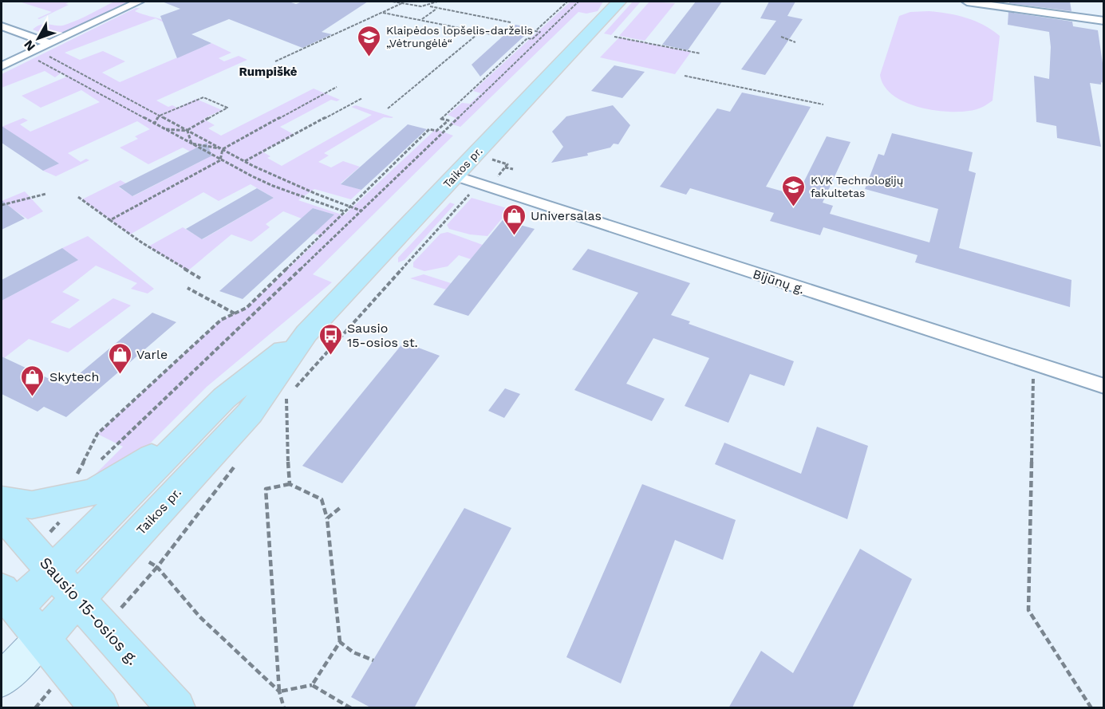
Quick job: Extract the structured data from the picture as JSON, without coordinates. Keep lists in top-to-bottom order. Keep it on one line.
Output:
{"streets":{"main road":["Taikos pr.","Sausio 15-osios g."],"street":["Bijūnų g."]},"crossings":[["Taikos pr.","Bijūnų g."],["Taikos pr.","Sausio 15-osios g."]],"districts":["Rumpiškė"],"places":{"school or university":["Klaipėdos lopšelis-darželis „Vėtrungėlė“","KVK Technologijų fakultetas"],"shop":["Universalas","Varle","Skytech"],"bus stop":["Sausio 15-osios st."]},"north":"bottom left"}
